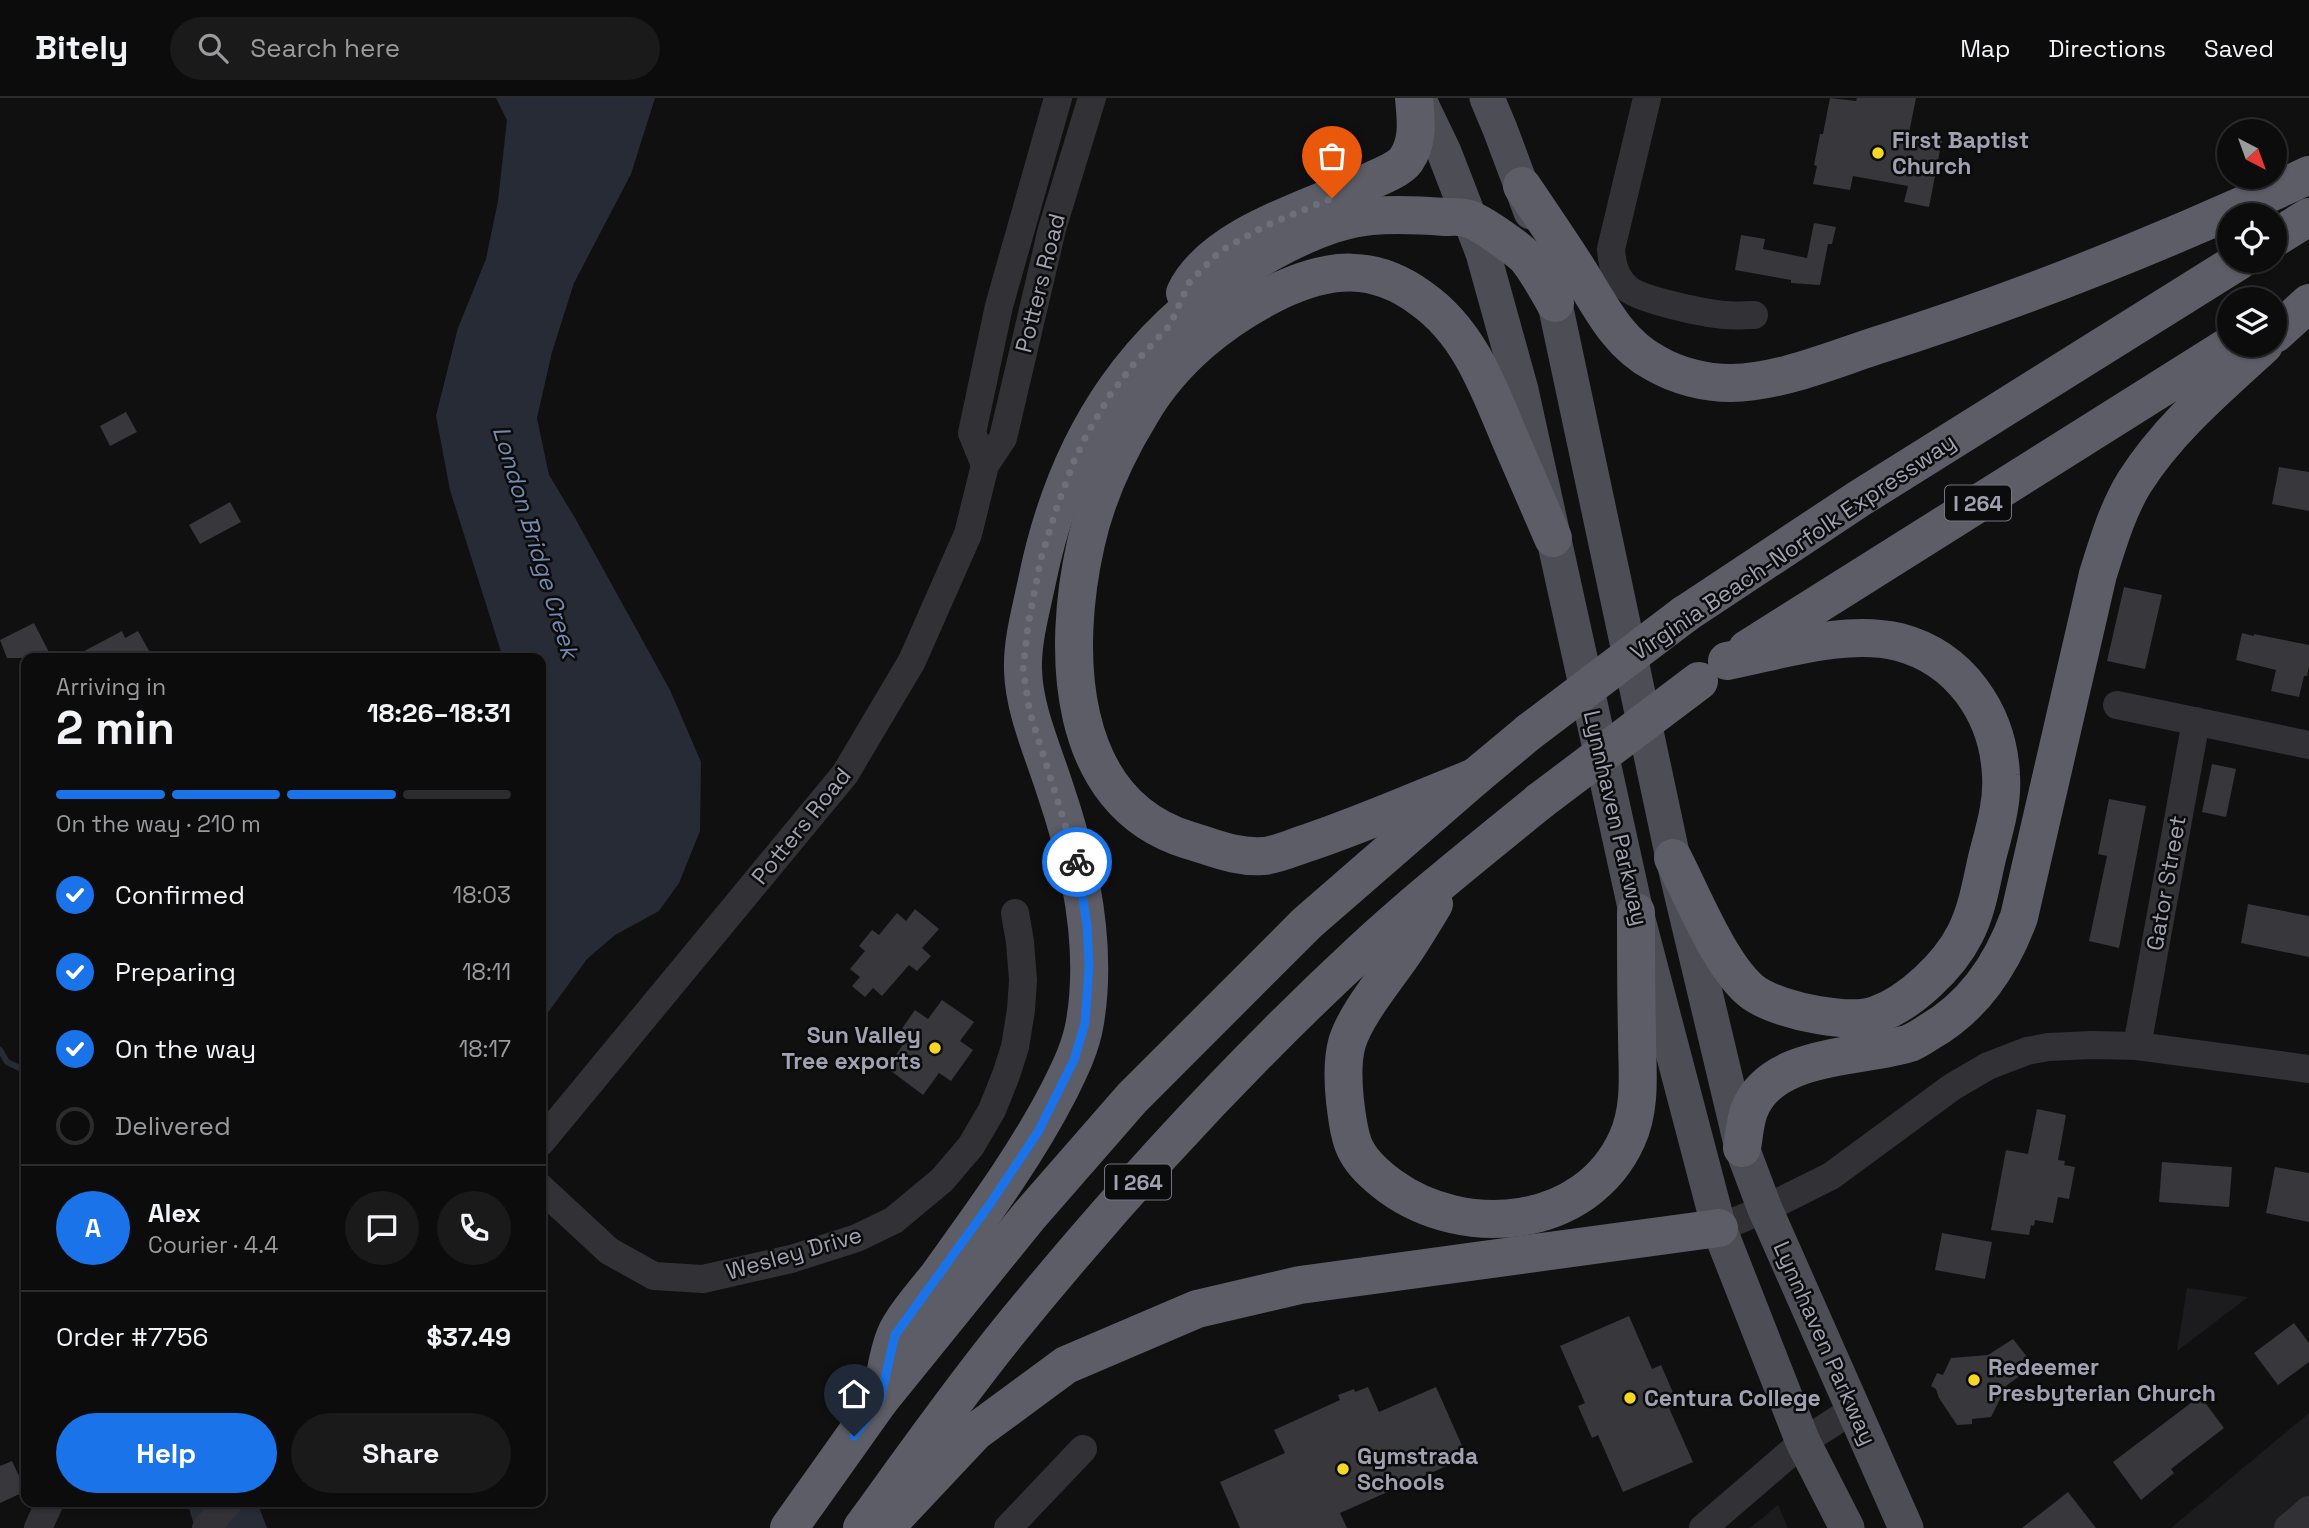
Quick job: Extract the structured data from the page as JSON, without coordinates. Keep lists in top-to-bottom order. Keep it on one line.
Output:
{"streets":{"highway":["I 264","Virginia Beach-Norfolk Expressway"],"main road":["Lynnhaven Parkway"],"street":["Potters Road","Gator Street","Wesley Drive"]},"water":["London Bridge Creek"],"places":["First Baptist Church","Sun Valley Tree exports","Redeemer Presbyterian Church","Centura College","Gymstrada Schools"],"north":"bottom right","page":{"header":"Bitely","search":"Search here","nav":["Map","Directions","Saved"],"heading":["2 min","Arriving in","18:26–18:31"],"panel":["Alex","Courier · 4.4","Order #7756","$37.49"],"bar":"On the way · 210 m","list":[["Confirmed","18:03"],["Preparing","18:11"],["On the way","18:17"],"Delivered"],"round":"A","buttons":["Help","Share"]}}
